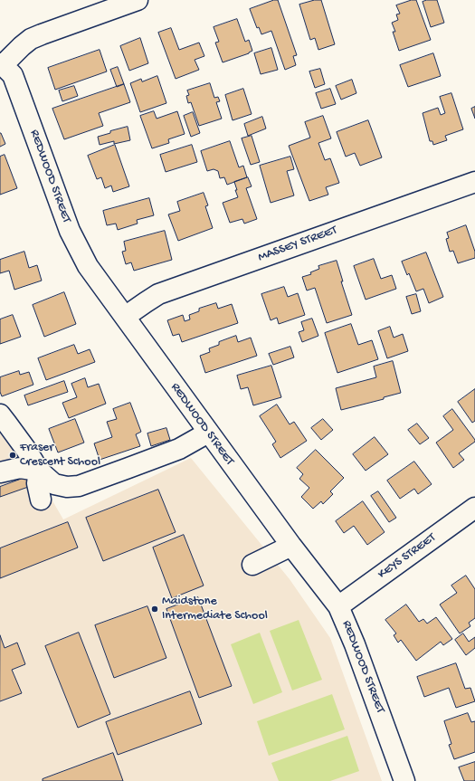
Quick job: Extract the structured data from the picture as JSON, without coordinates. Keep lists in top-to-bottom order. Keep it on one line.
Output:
{"streets":{"street":["REDWOOD STREET","MASSEY STREET","KEYS STREET"]},"crossings":[["REDWOOD STREET","MASSEY STREET"],["REDWOOD STREET","KEYS STREET"]],"places":["Fraser Crescent School","Maidstone Intermediate School"]}
